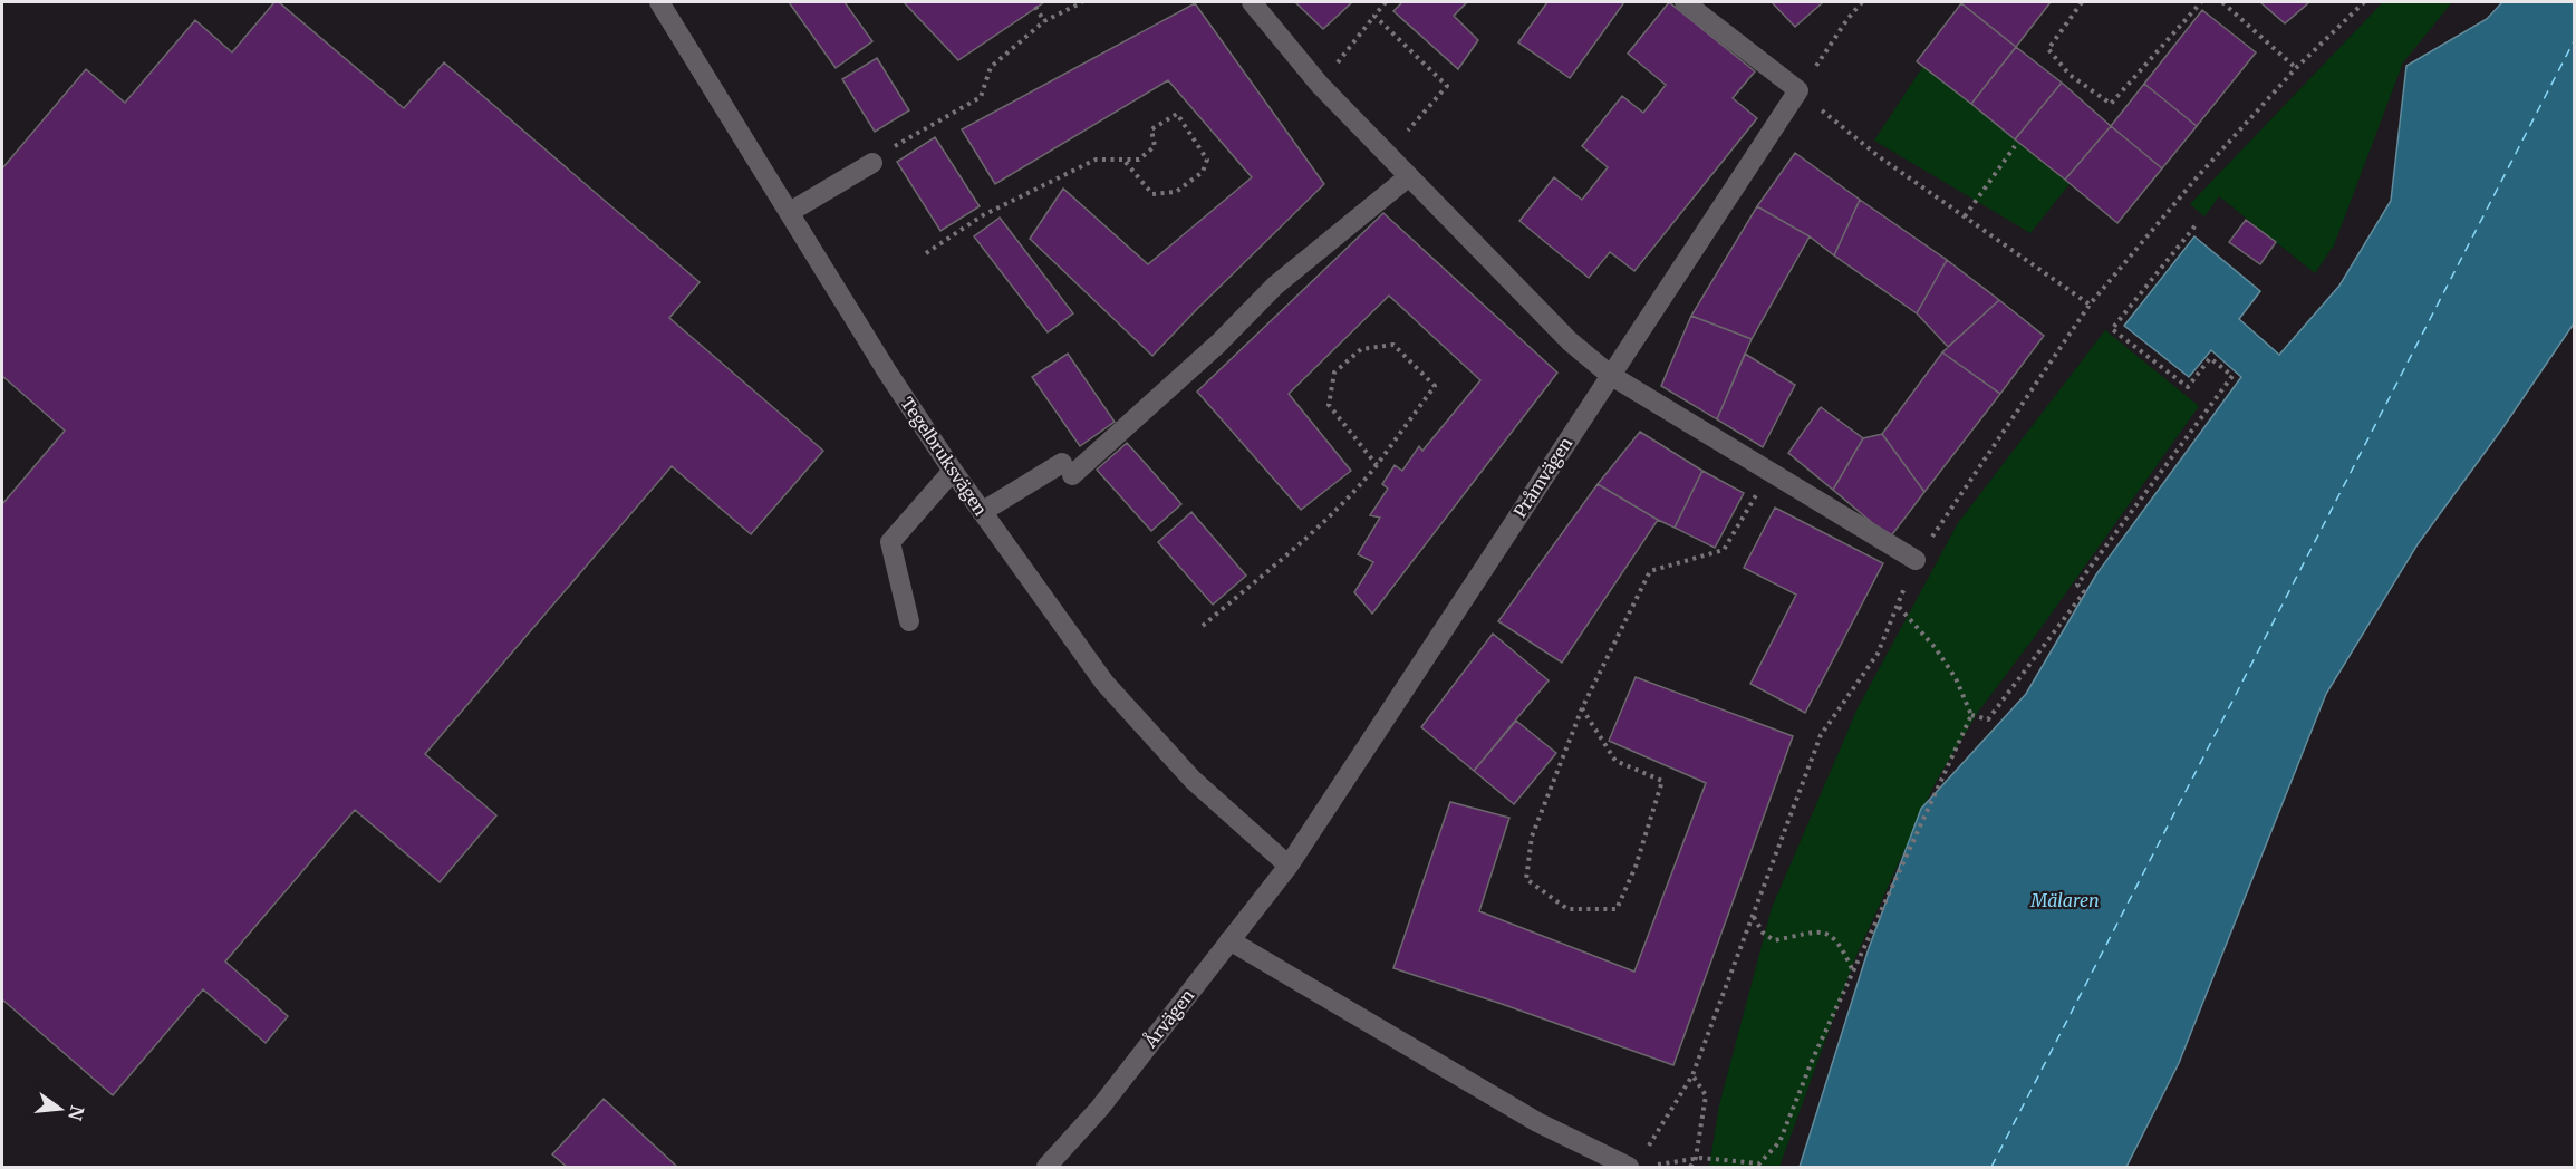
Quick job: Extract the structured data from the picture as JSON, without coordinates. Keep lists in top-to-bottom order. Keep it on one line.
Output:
{"streets":{"street":["Tegelbruksvägen","Pråmvägen","Årvägen"]},"crossings":[["Tegelbruksvägen","Pråmvägen"],["Tegelbruksvägen","Årvägen"],["Pråmvägen","Årvägen"]],"water":["Mälaren"],"north":"right"}
